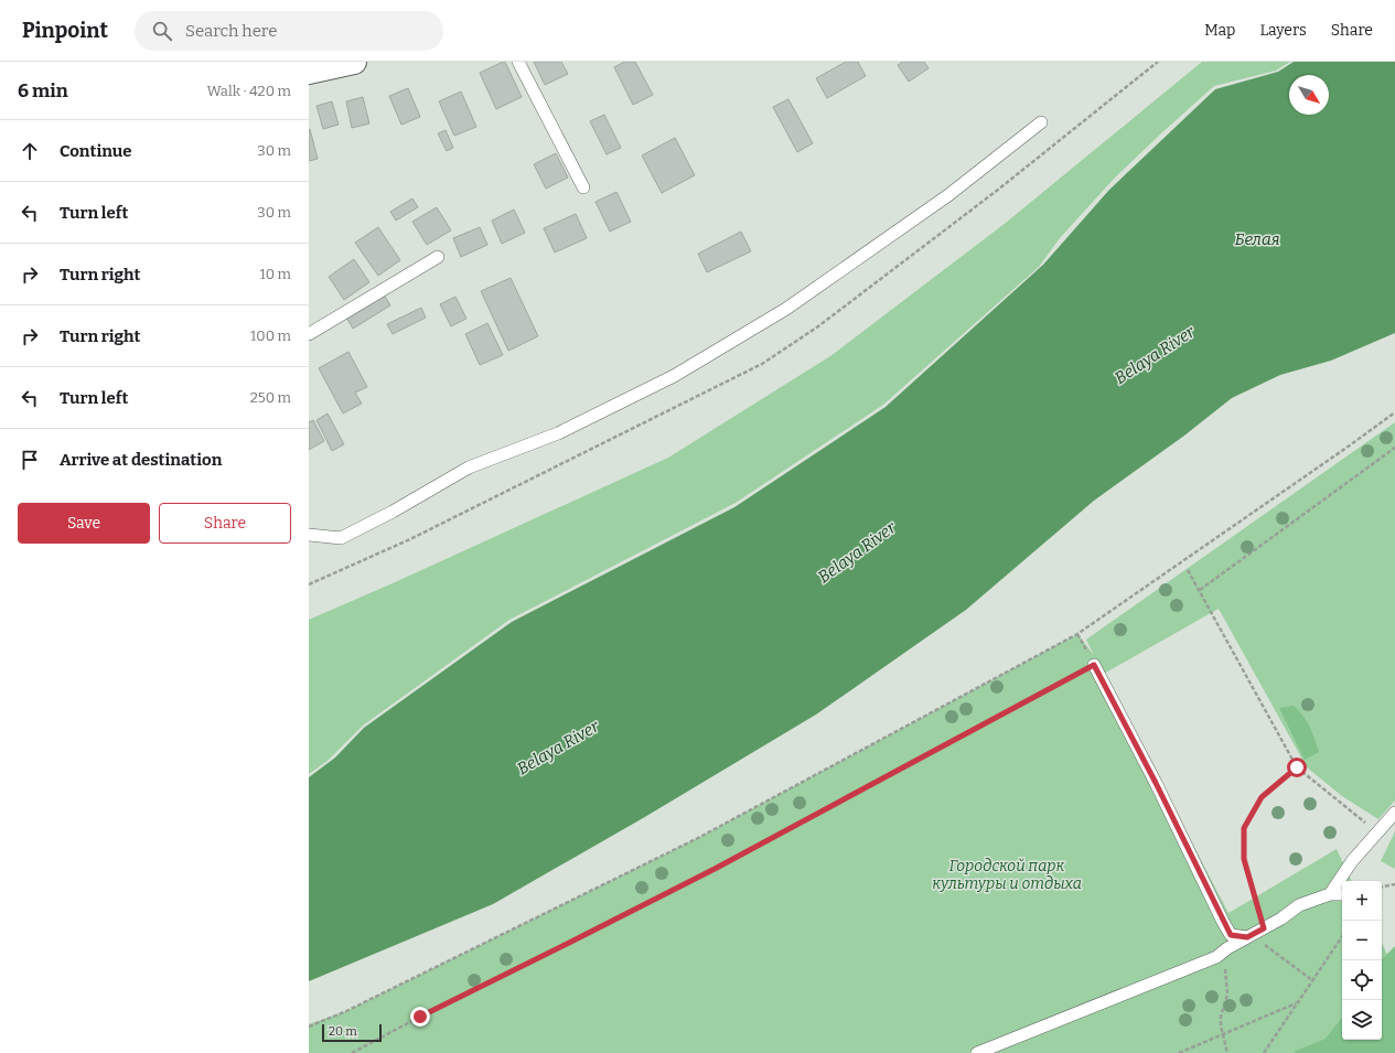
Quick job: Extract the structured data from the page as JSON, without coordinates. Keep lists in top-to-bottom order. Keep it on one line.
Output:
{"water":["Белая","Belaya River"],"parks":["Городской парк культуры и отдыха"],"scale_bar":"20 m","north":"bottom right","page":{"header":"Pinpoint","search":"Search here","nav":["Map","Layers","Share"],"heading":["6 min","Walk · 420 m"],"list":[["Continue","30 m"],["Turn left","30 m"],["Turn right","10 m"],["Turn right","100 m"],["Turn left","250 m"],"Arrive at destination"],"buttons":["Save","Share"],"map_buttons":["+","−"],"scale":"20 m"}}
